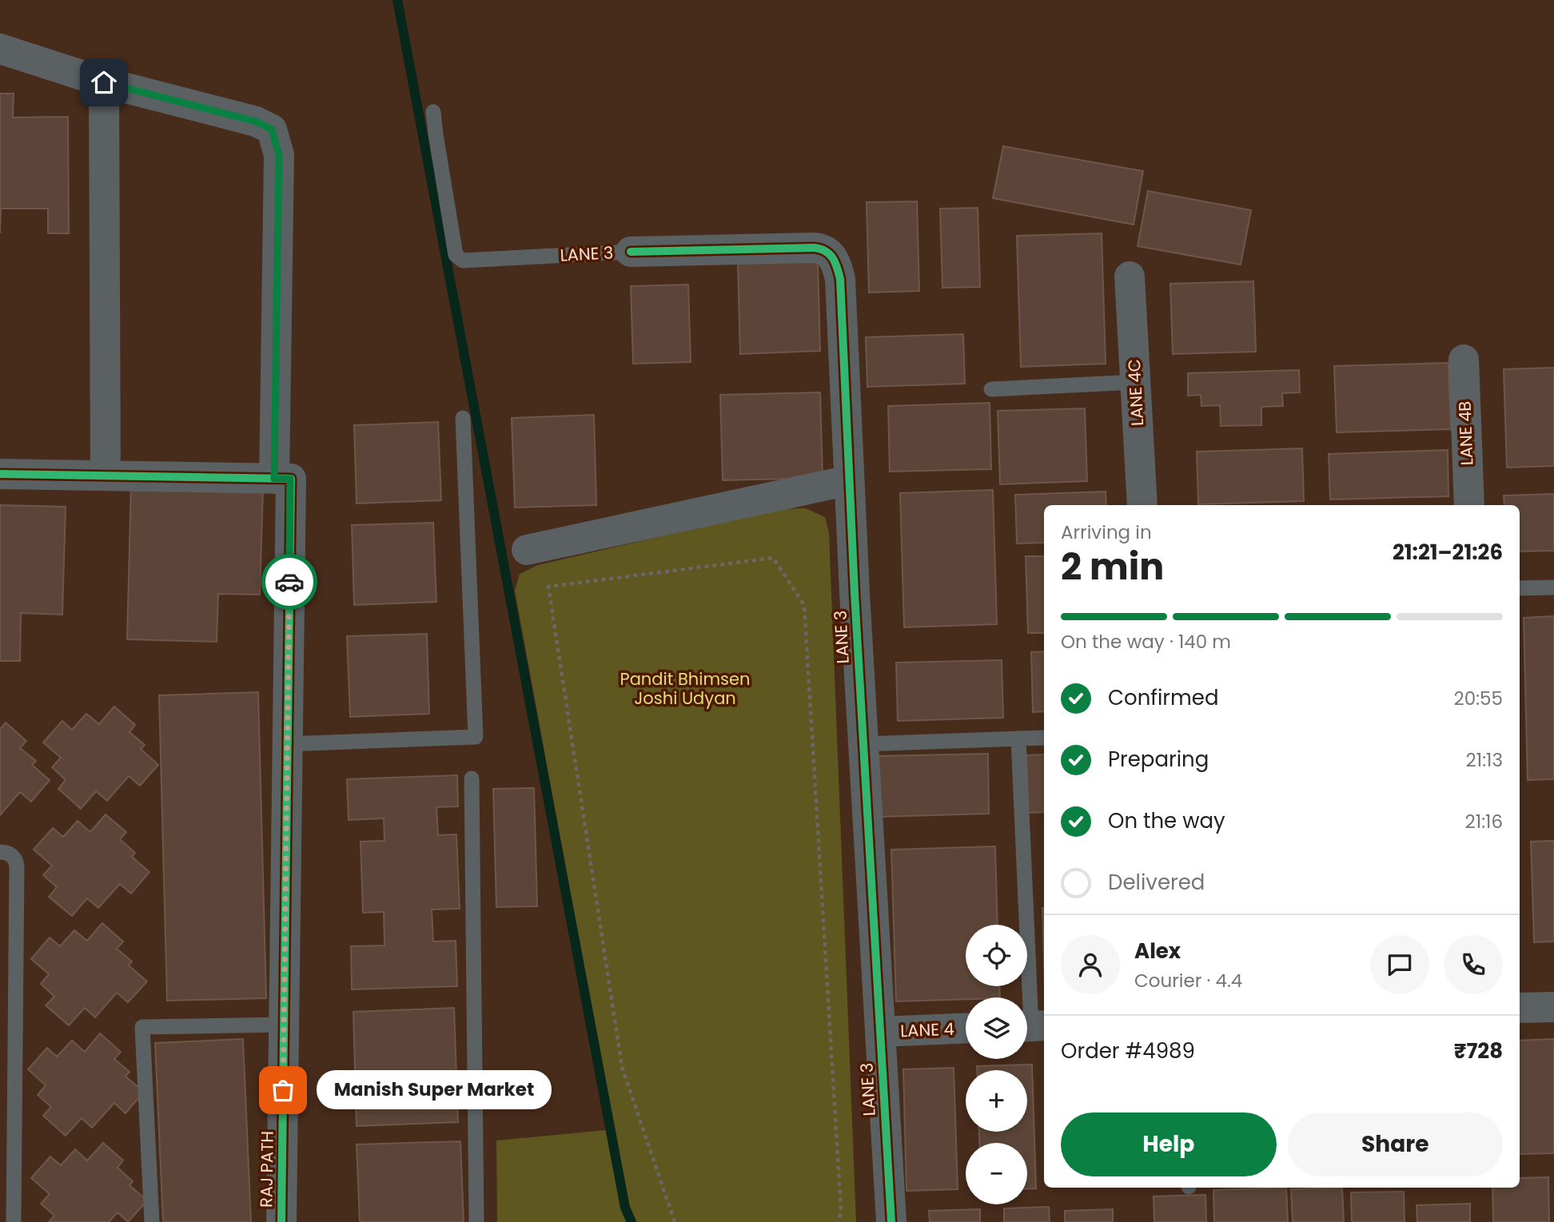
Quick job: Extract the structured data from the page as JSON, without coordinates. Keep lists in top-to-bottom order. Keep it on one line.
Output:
{"streets":{"street":["LANE 3","LANE 4C","LANE 4B","LANE 4","RAJ PATH"]},"crossings":[["LANE 3","LANE 4"]],"parks":["Pandit Bhimsen Joshi Udyan"],"places":["Manish Super Market"],"page":{"heading":["2 min","Arriving in","21:21–21:26"],"panel":["Alex","Courier · 4.4","Order #4989","₹728"],"bar":"On the way · 140 m","list":[["Confirmed","20:55"],["Preparing","21:13"],["On the way","21:16"],"Delivered"],"map_buttons":["+","−"],"bubble":"Manish Super Market","buttons":["Help","Share"]}}
